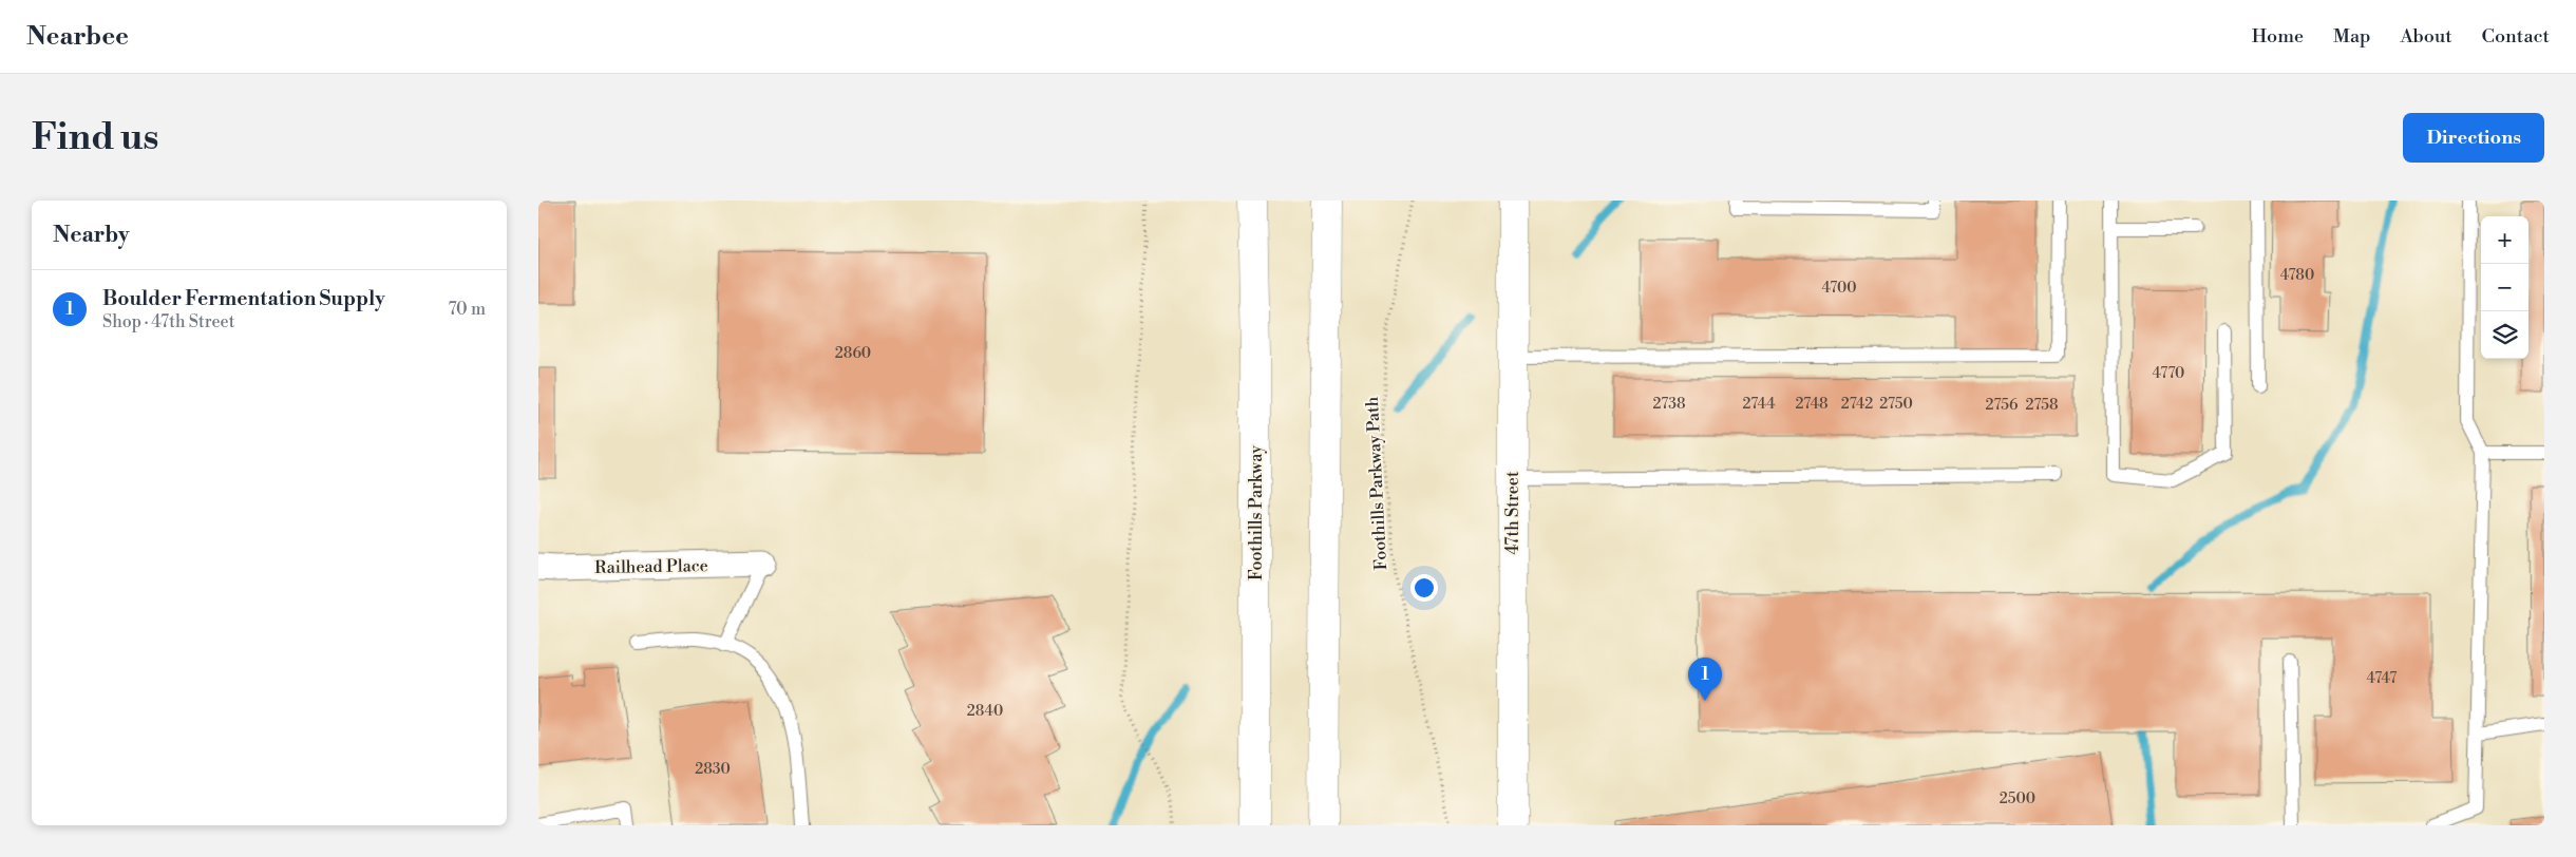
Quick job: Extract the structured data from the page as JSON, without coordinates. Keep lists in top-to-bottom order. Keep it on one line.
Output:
{"streets":{"main road":["Foothills Parkway","47th Street"],"street":["Railhead Place"],"path":["Foothills Parkway Path"]},"house_numbers":["4780","4700","2860","4770","2738","2744","2748","2742","2750","2756","2758","4747","2840","2830","2500"],"page":{"header":"Nearbee","nav":["Home","Map","About","Contact"],"buttons":"Directions","title":"Find us","heading":"Nearby","map_buttons":["+","−"],"list":[{"mark":"1","name":"Boulder Fermentation Supply","note":"Shop · 47th Street","value":"70 m"}],"pins":"1"}}
